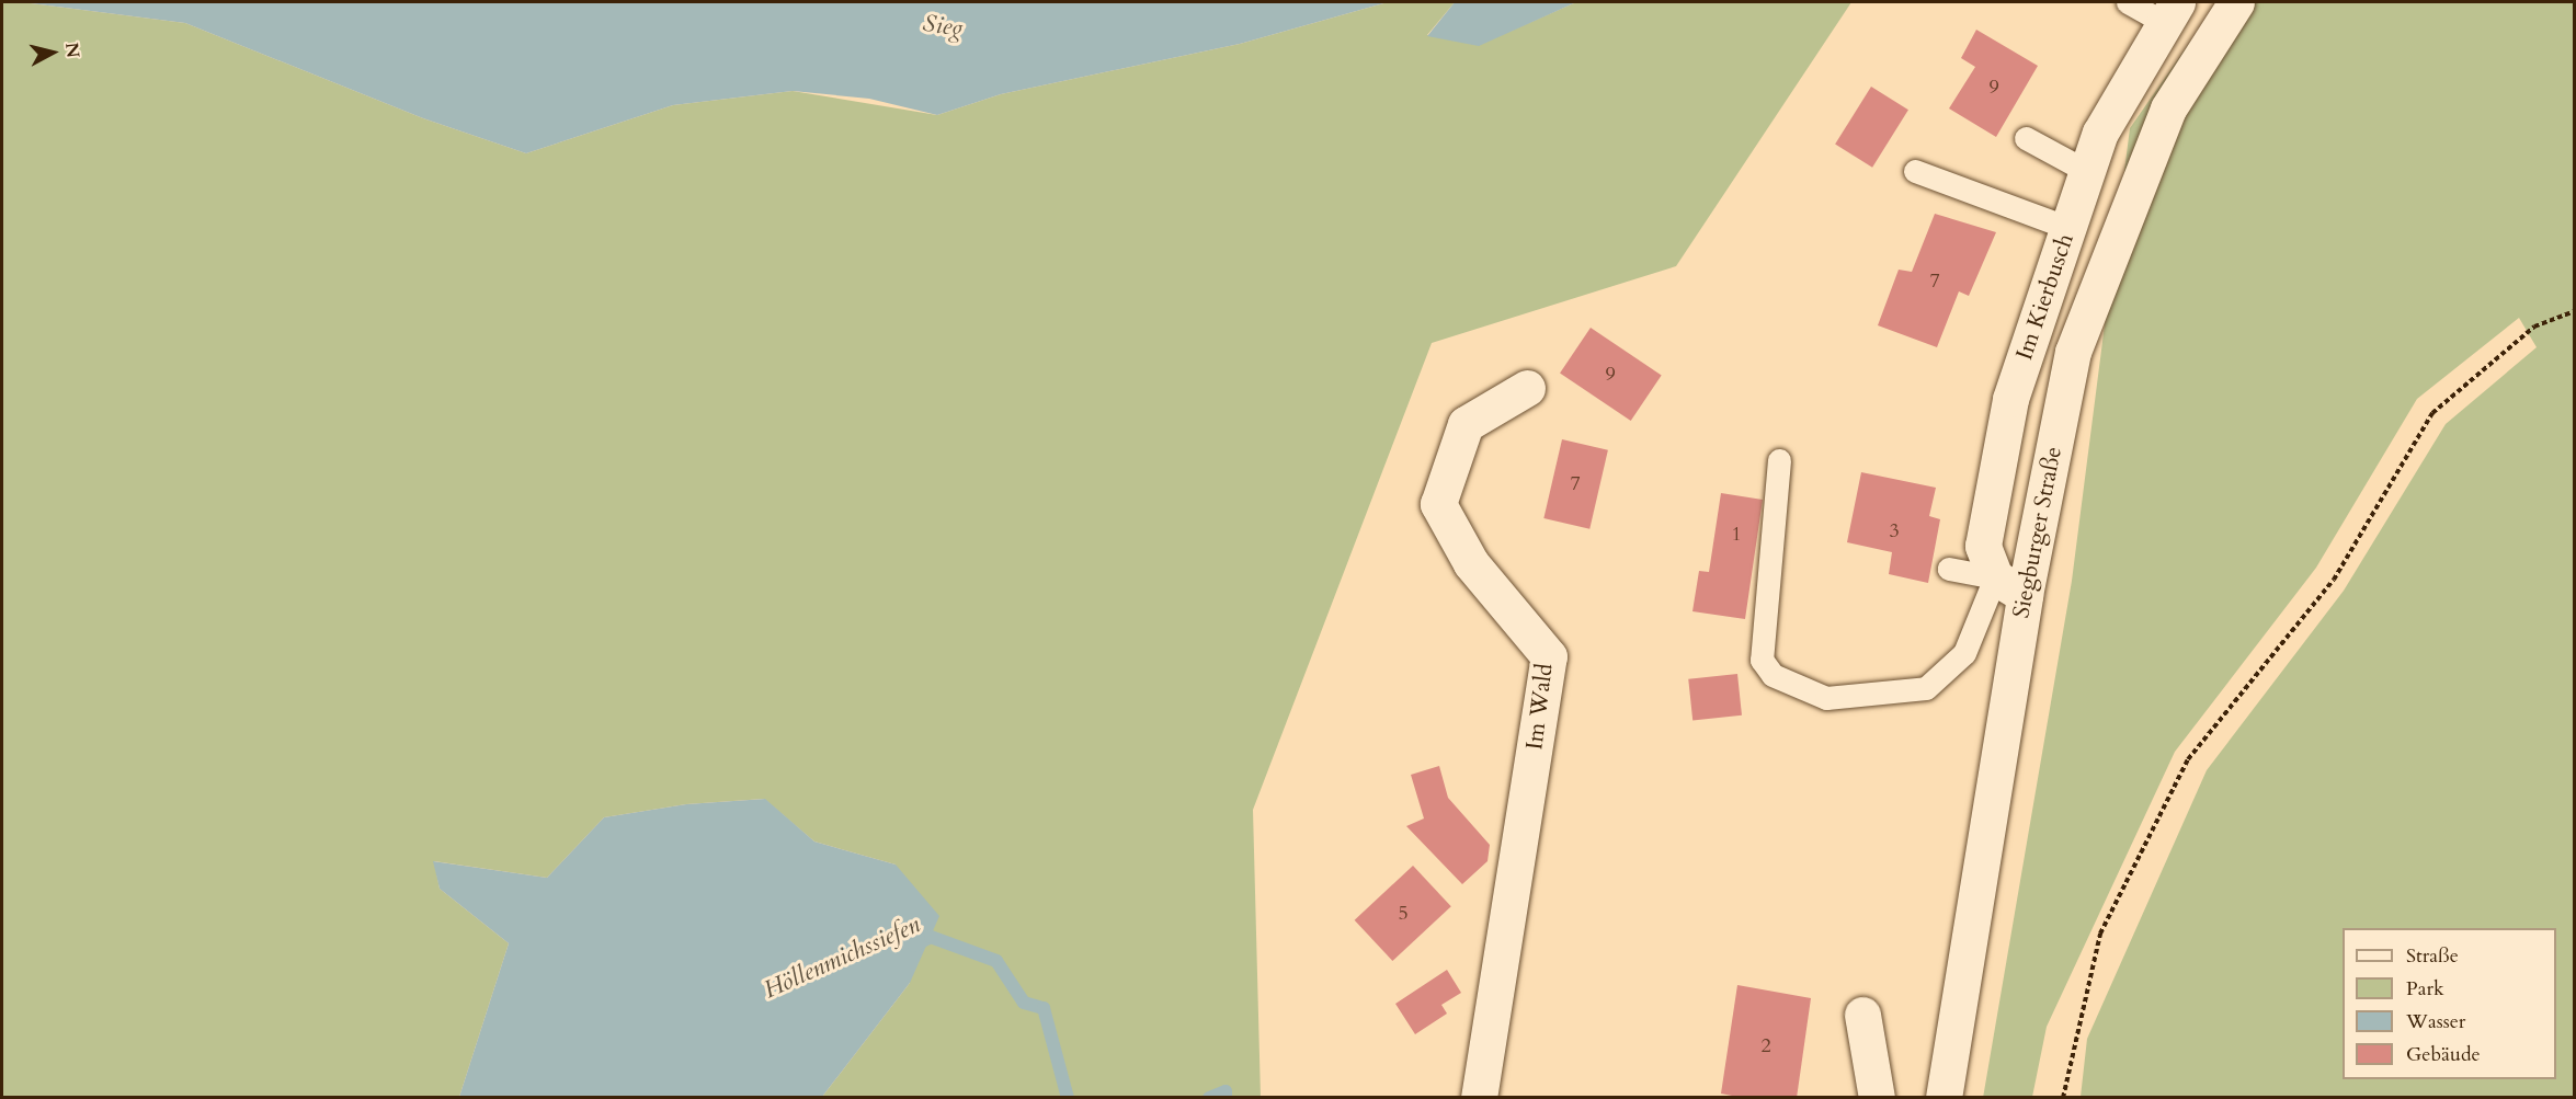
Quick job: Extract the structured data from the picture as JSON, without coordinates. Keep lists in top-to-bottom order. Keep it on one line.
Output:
{"streets":{"street":["Im Kierbusch","Siegburger Straße","Im Wald"]},"crossings":[["Im Kierbusch","Siegburger Straße"]],"water":["Sieg","Höllenmichssiefen"],"house_numbers":["9","7","9","7","3","1","5","2"],"legend":["Straße","Park","Wasser","Gebäude"],"north":"right"}
